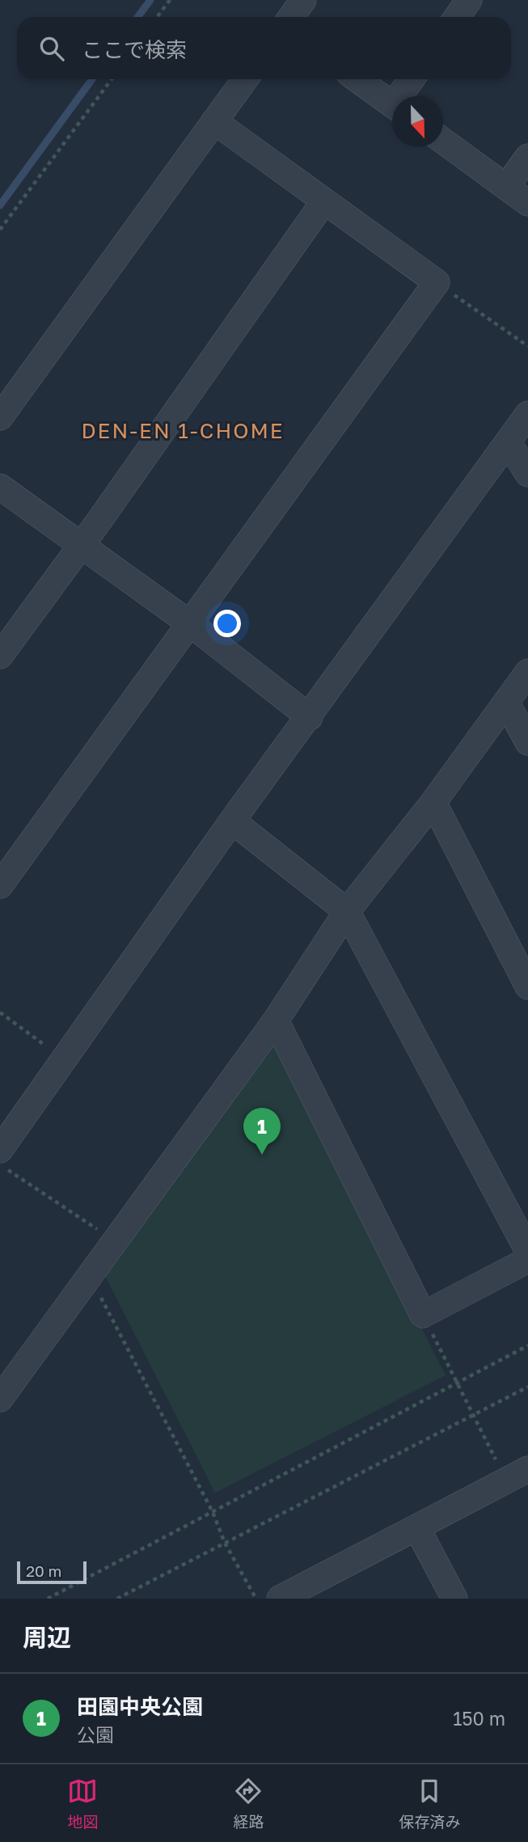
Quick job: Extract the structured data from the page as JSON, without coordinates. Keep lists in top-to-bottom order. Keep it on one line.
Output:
{"districts":["DEN-EN 1-CHOME"],"scale_bar":"20 m","north":"bottom","page":{"search":"ここで検索","pins":"1","scale":"20 m","heading":"周辺","list":[{"mark":"1","name":"田園中央公園","note":"公園","value":"150 m"}],"nav":["地図","経路","保存済み"]}}
